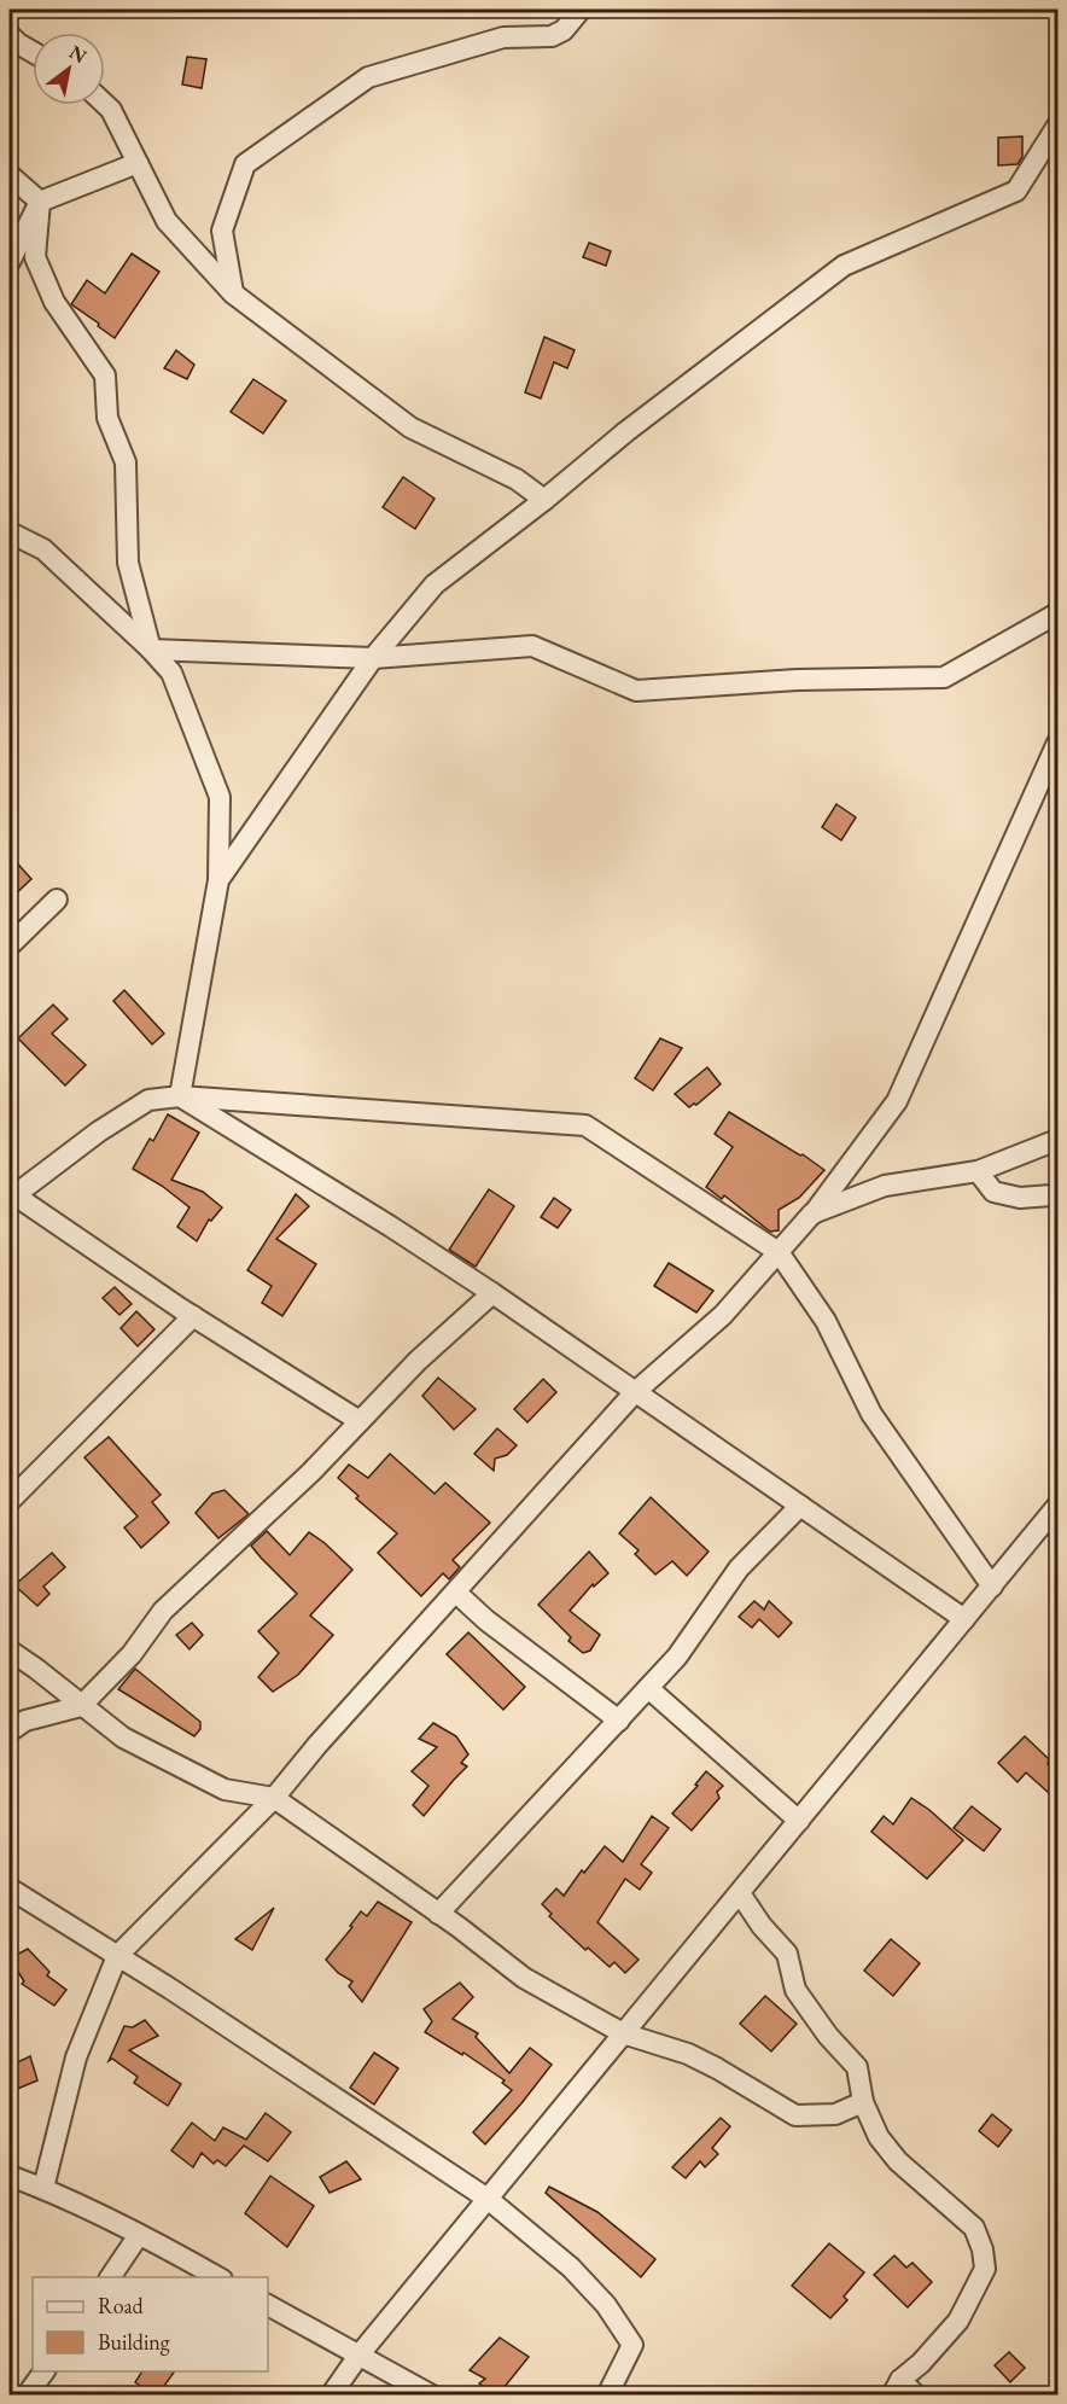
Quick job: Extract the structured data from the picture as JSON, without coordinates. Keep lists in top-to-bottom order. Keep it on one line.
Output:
{"legend":["Road","Building"],"north":"top right"}
